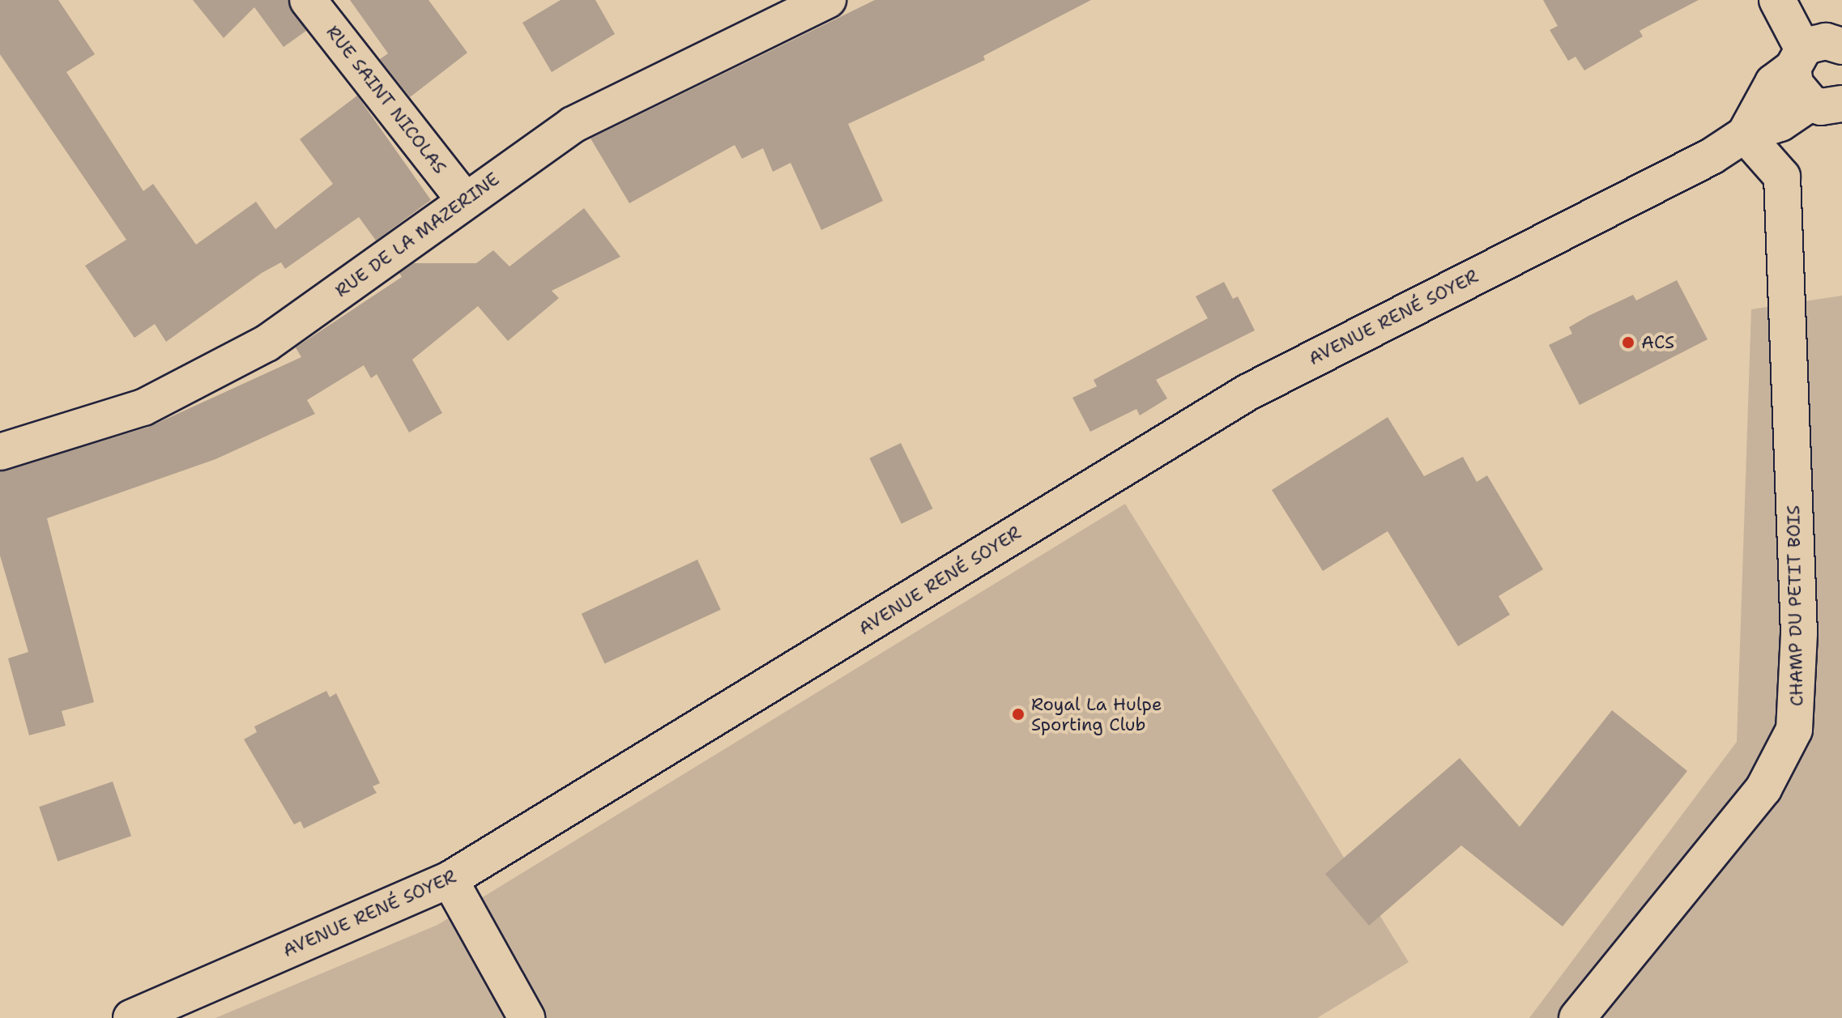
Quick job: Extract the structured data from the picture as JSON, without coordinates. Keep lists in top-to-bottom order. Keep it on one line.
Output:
{"streets":{"street":["RUE SAINT NICOLAS","RUE DE LA MAZERINE","AVENUE RENÉ SOYER","CHAMP DU PETIT BOIS"]},"crossings":[["RUE SAINT NICOLAS","RUE DE LA MAZERINE"],["AVENUE RENÉ SOYER","CHAMP DU PETIT BOIS"]],"places":["ACS","Royal La Hulpe Sporting Club"]}
